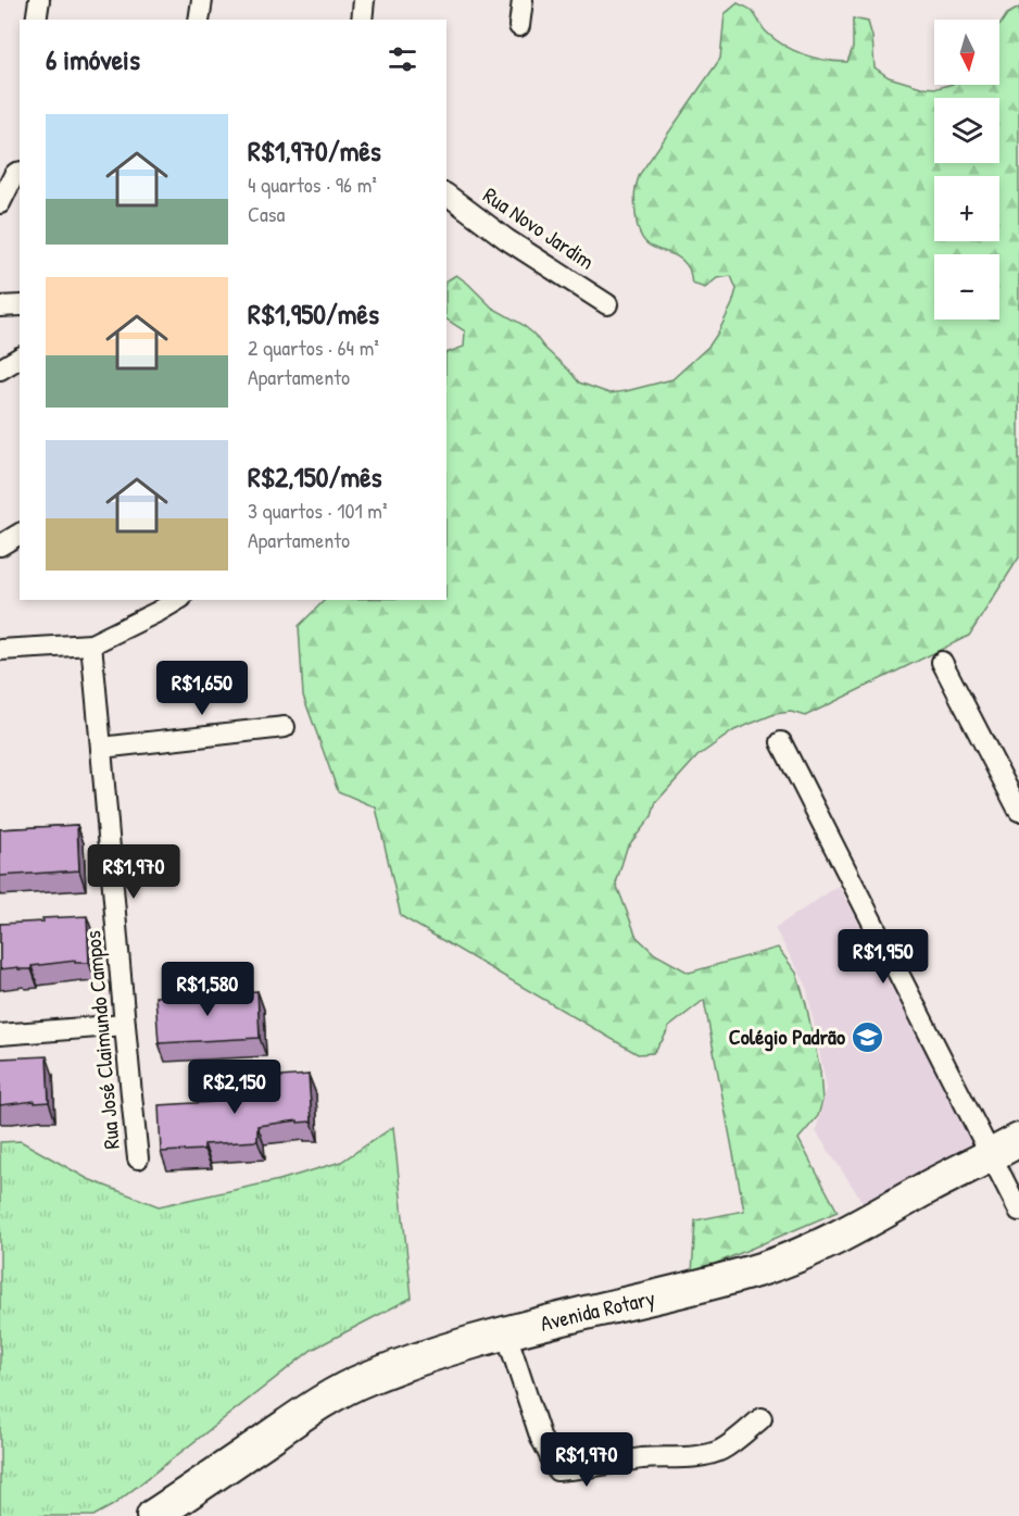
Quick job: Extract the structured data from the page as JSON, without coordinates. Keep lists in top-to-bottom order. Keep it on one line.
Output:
{"streets":{"main road":["Avenida Rotary"],"street":["Rua Novo Jardim","Rua José Claimundo Campos"]},"places":{"school or university":["Colégio Padrão"]},"north":"bottom","page":{"map_buttons":["+","−"],"heading":"6 imóveis","list":[{"name":"R$1,970/mês","note":"4 quartos · 96 m² · Casa"},{"name":"R$1,950/mês","note":"2 quartos · 64 m² · Apartamento"},{"name":"R$2,150/mês","note":"3 quartos · 101 m² · Apartamento"}],"price":["R$1,650","R$1,970","R$1,950","R$1,580","R$2,150","R$1,970"]}}
